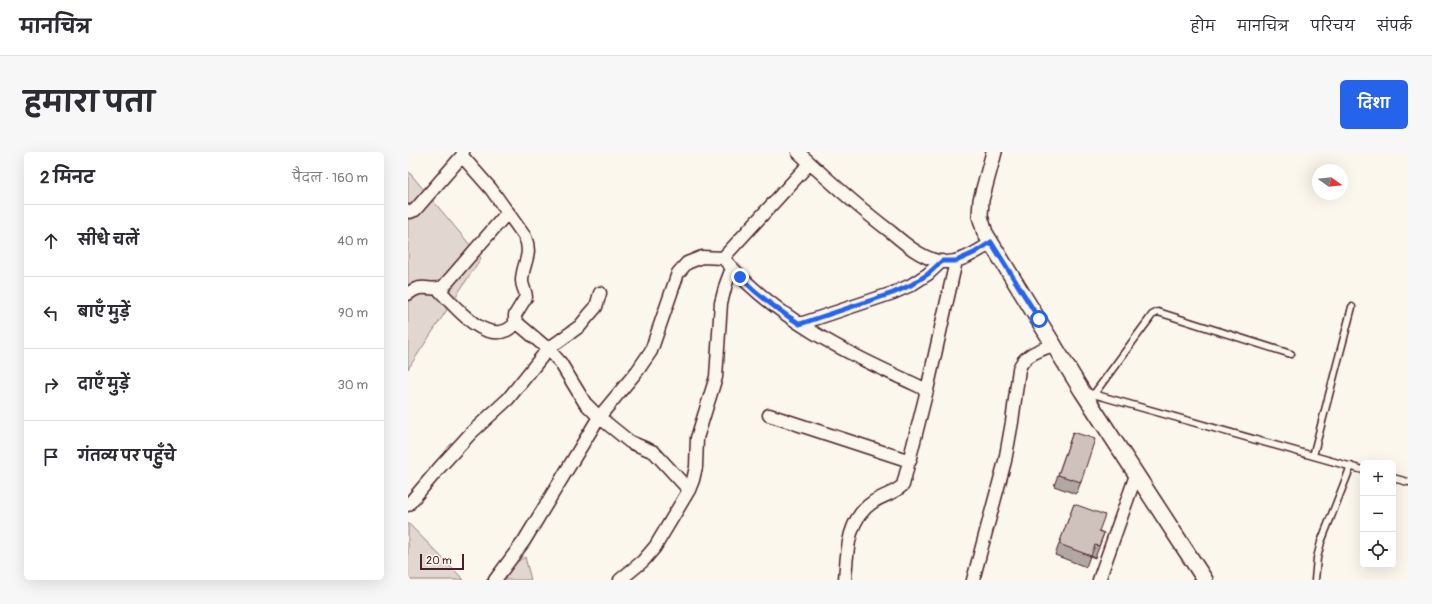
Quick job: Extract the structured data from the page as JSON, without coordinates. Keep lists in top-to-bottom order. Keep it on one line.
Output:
{"scale_bar":"20 m","north":"right","page":{"header":"मानचित्र","nav":["होम","मानचित्र","परिचय","संपर्क"],"title":"हमारा पता","buttons":"दिशा","heading":["2 मिनट","पैदल · 160 m"],"list":[["सीधे चलें","40 m"],["बाएँ मुड़ें","90 m"],["दाएँ मुड़ें","30 m"],"गंतव्य पर पहुँचे"],"map_buttons":["+","−"],"scale":"20 m"}}
